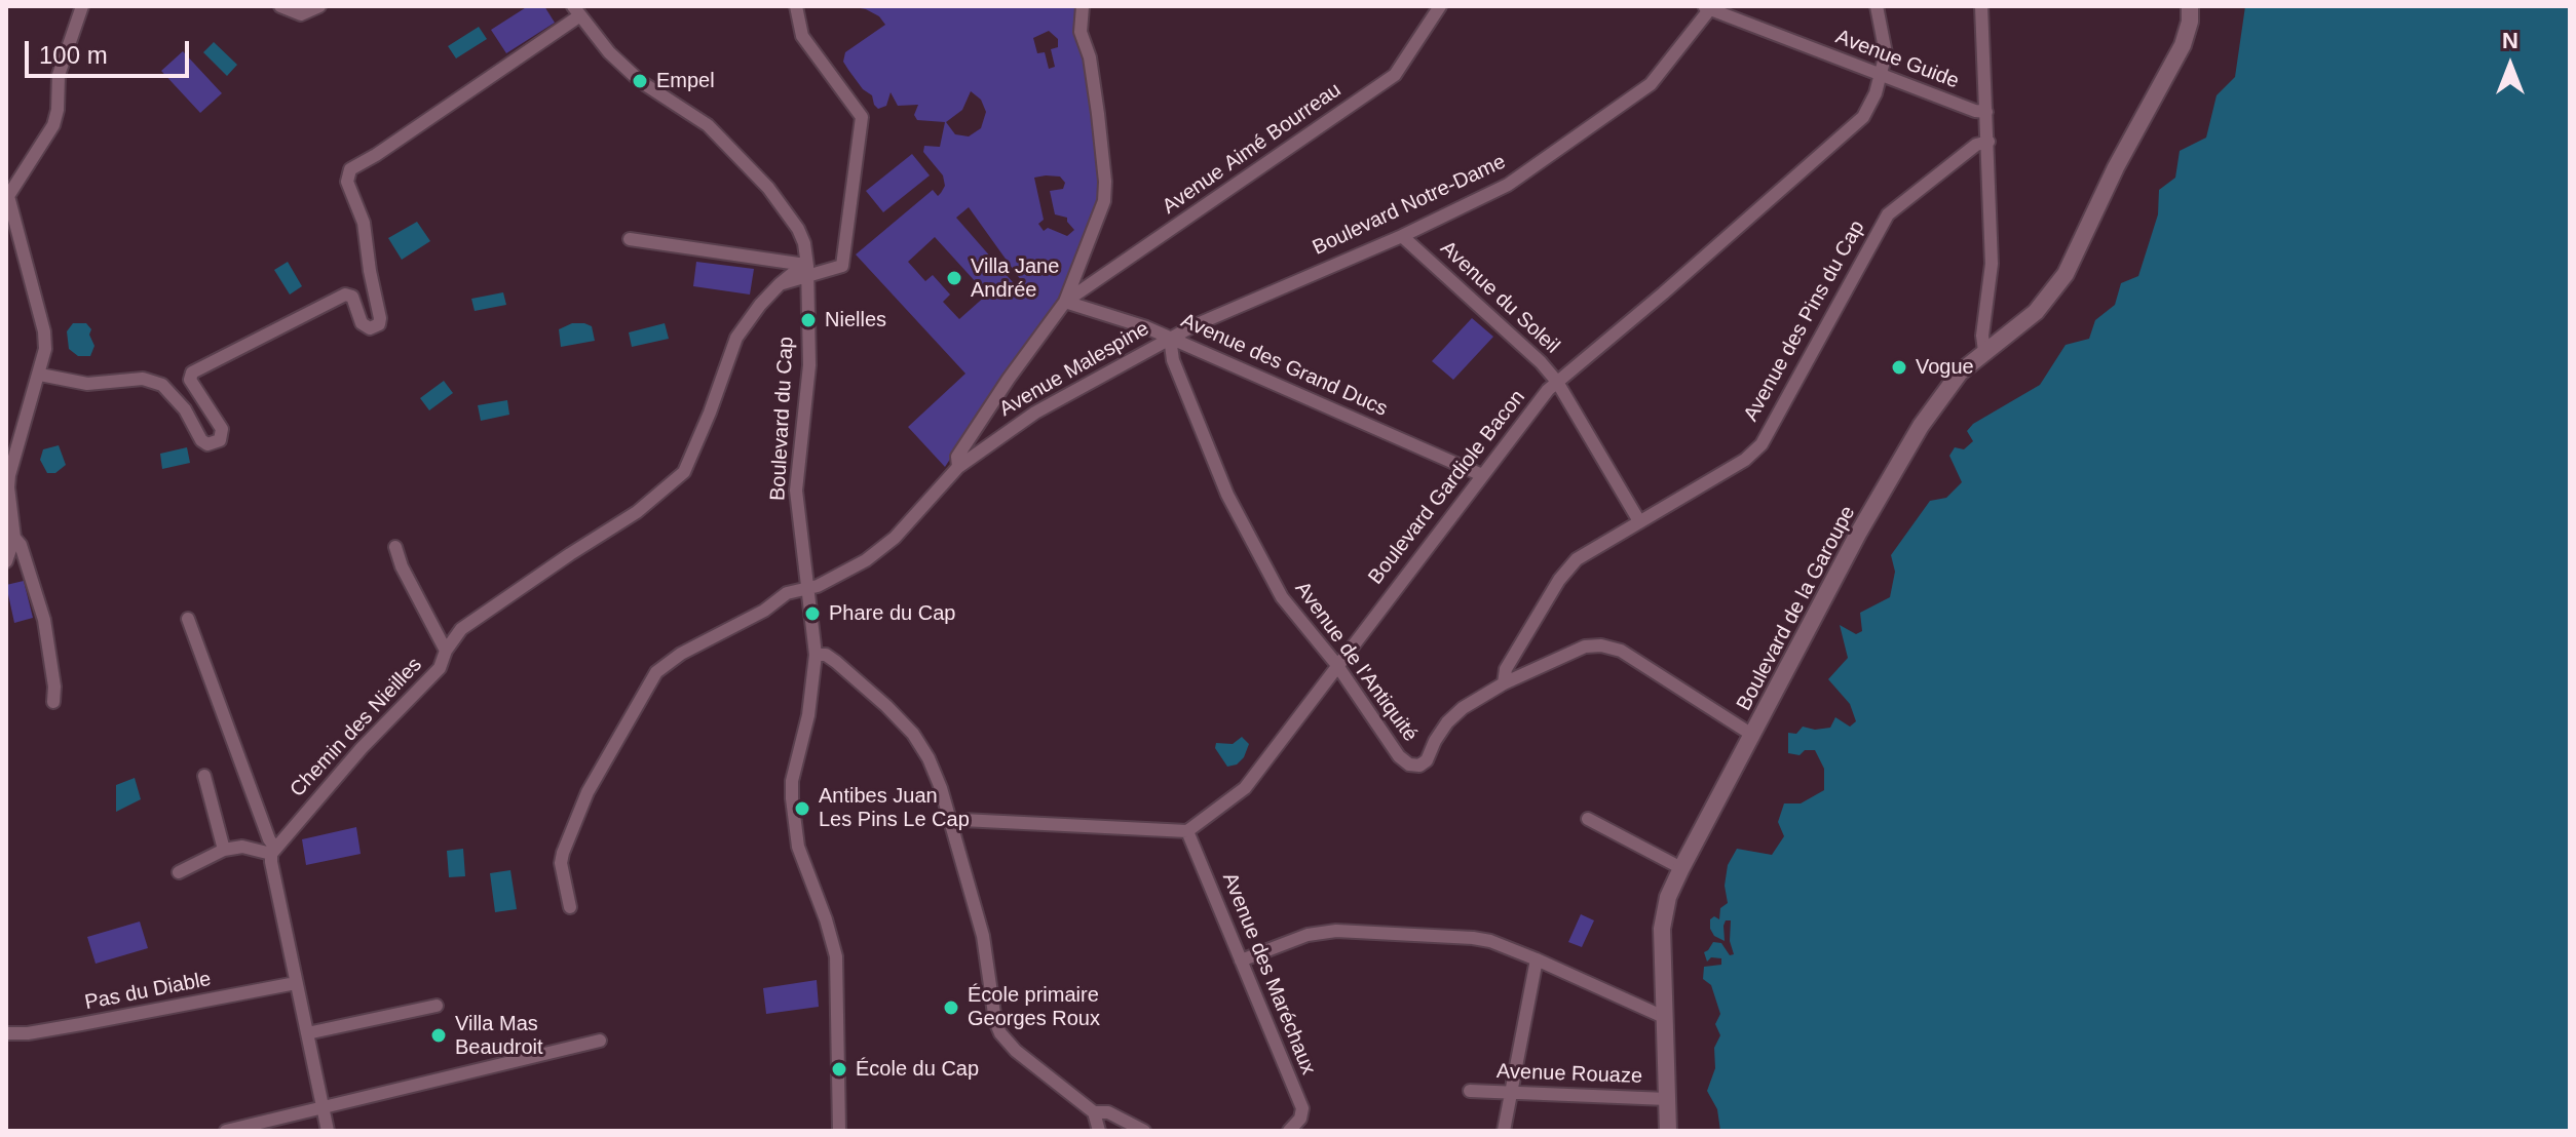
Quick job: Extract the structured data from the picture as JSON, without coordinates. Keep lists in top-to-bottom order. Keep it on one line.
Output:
{"streets":{"street":["Avenue Guide","Avenue Aimé Bourreau","Boulevard Notre-Dame","Avenue du Soleil","Avenue des Pins du Cap","Avenue des Grand Ducs","Avenue Malespine","Boulevard du Cap","Boulevard Gardiole Bacon","Boulevard de la Garoupe","Avenue de l'Antiquité","Chemin des Nieilles","Avenue des Maréchaux","Pas du Diable","Avenue Rouaze"]},"crossings":[["Avenue Guide","Boulevard Notre-Dame"],["Avenue Guide","Boulevard Gardiole Bacon"],["Avenue Aimé Bourreau","Avenue des Grand Ducs"],["Boulevard Notre-Dame","Avenue du Soleil"],["Boulevard Notre-Dame","Avenue des Grand Ducs"],["Boulevard Notre-Dame","Avenue Malespine"],["Boulevard Notre-Dame","Avenue de l'Antiquité"],["Avenue du Soleil","Avenue des Pins du Cap"],["Avenue du Soleil","Boulevard Gardiole Bacon"],["Avenue des Pins du Cap","Avenue de l'Antiquité"],["Avenue des Grand Ducs","Avenue Malespine"],["Avenue des Grand Ducs","Boulevard Gardiole Bacon"],["Avenue des Grand Ducs","Avenue de l'Antiquité"],["Avenue Malespine","Boulevard du Cap"],["Avenue Malespine","Avenue de l'Antiquité"],["Boulevard du Cap","Chemin des Nieilles"],["Boulevard Gardiole Bacon","Avenue de l'Antiquité"],["Boulevard Gardiole Bacon","Avenue des Maréchaux"],["Boulevard de la Garoupe","Avenue de l'Antiquité"],["Boulevard de la Garoupe","Avenue Rouaze"]],"places":["Empel","Villa Jane Andrée","Nielles","Vogue","Phare du Cap","Antibes Juan Les Pins Le Cap","École primaire Georges Roux","Villa Mas Beaudroit","École du Cap"],"scale_bar":"100 m","north":"top"}
